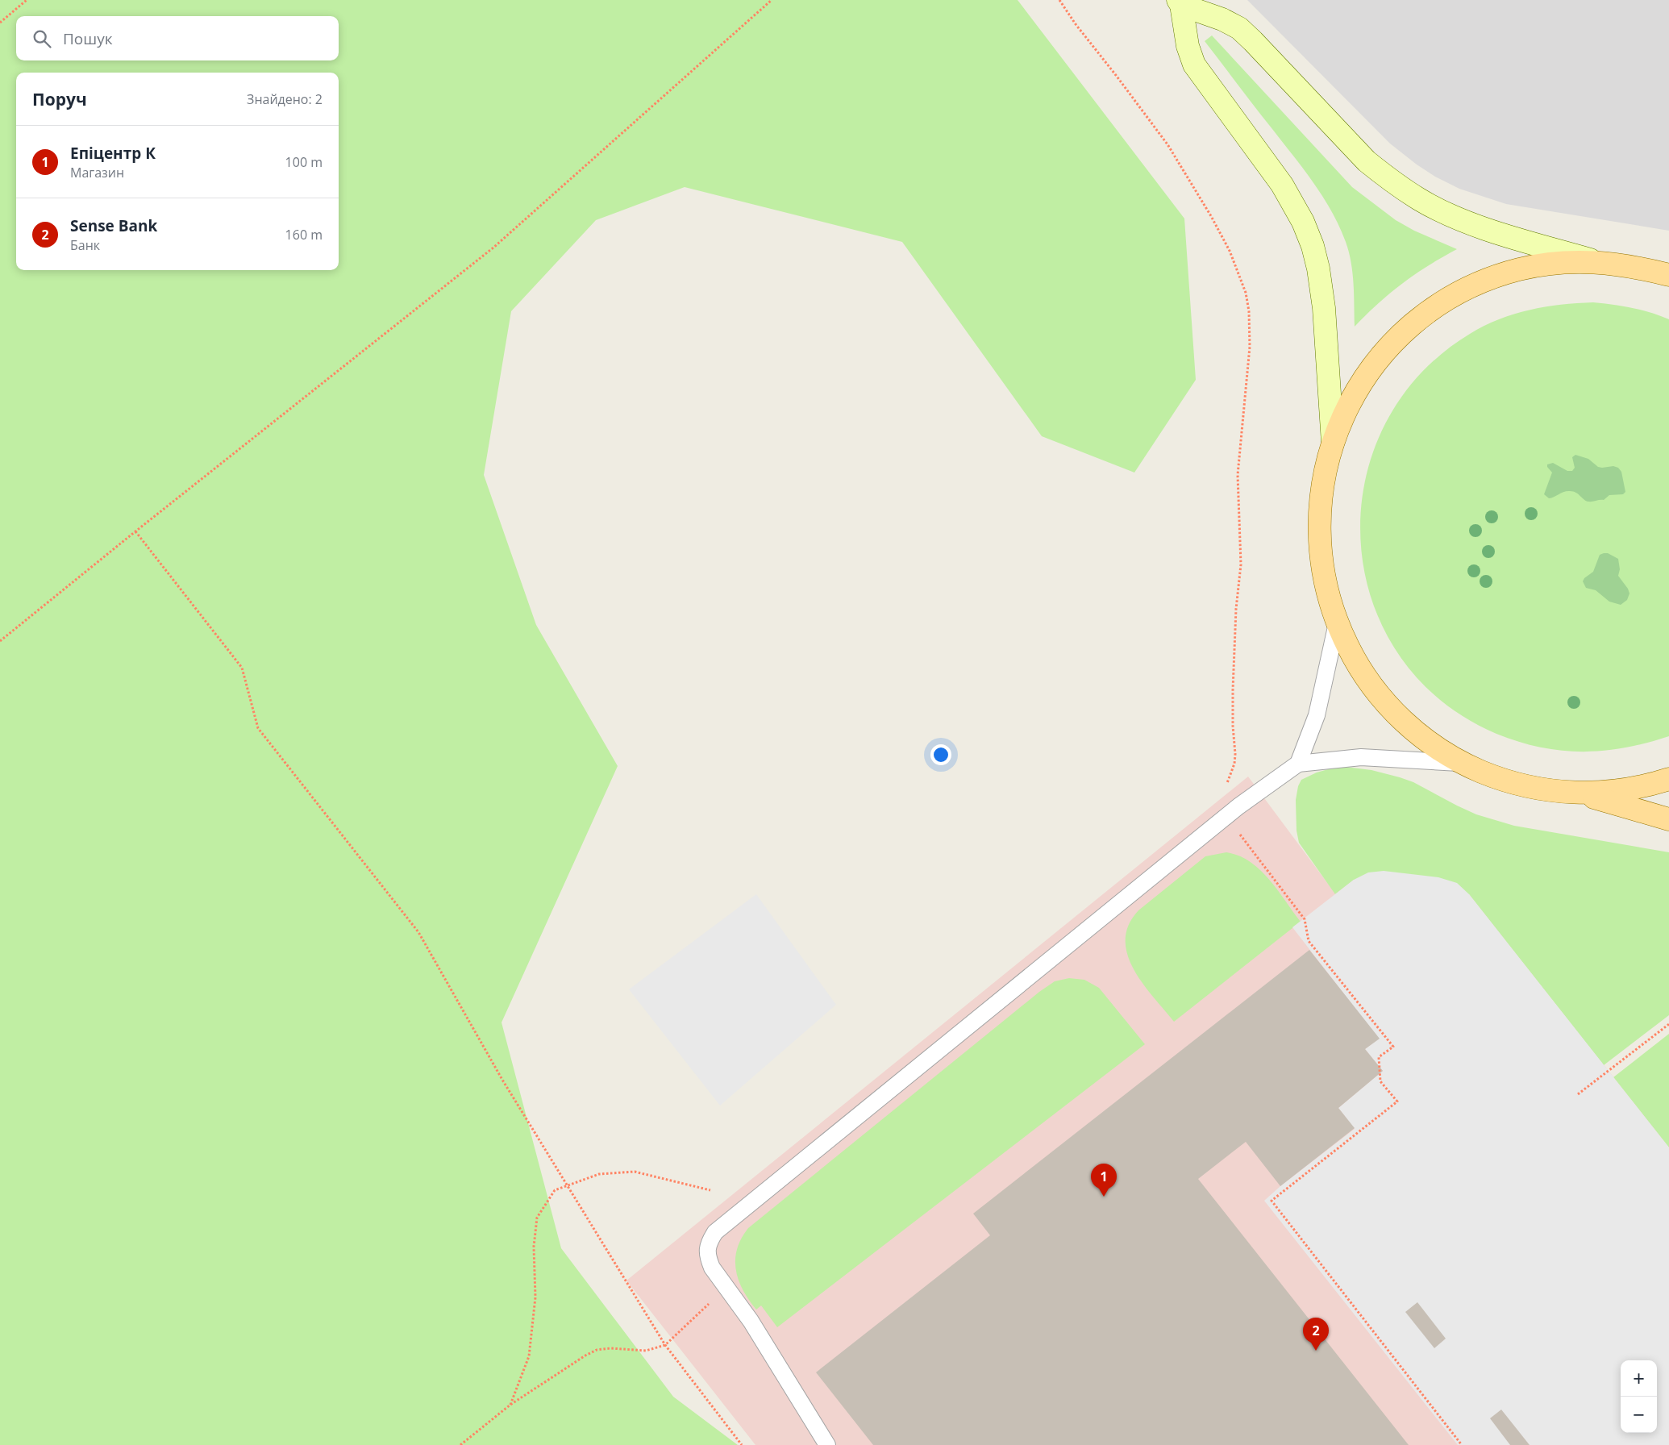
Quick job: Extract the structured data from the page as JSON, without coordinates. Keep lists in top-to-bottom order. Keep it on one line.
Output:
{"page":{"search":"Пошук","heading":["Поруч","Знайдено: 2"],"list":[{"mark":"1","name":"Епіцентр К","note":"Магазин","value":"100 m"},{"mark":"2","name":"Sense Bank","note":"Банк","value":"160 m"}],"pins":["1","2"],"map_buttons":["+","−"]}}
